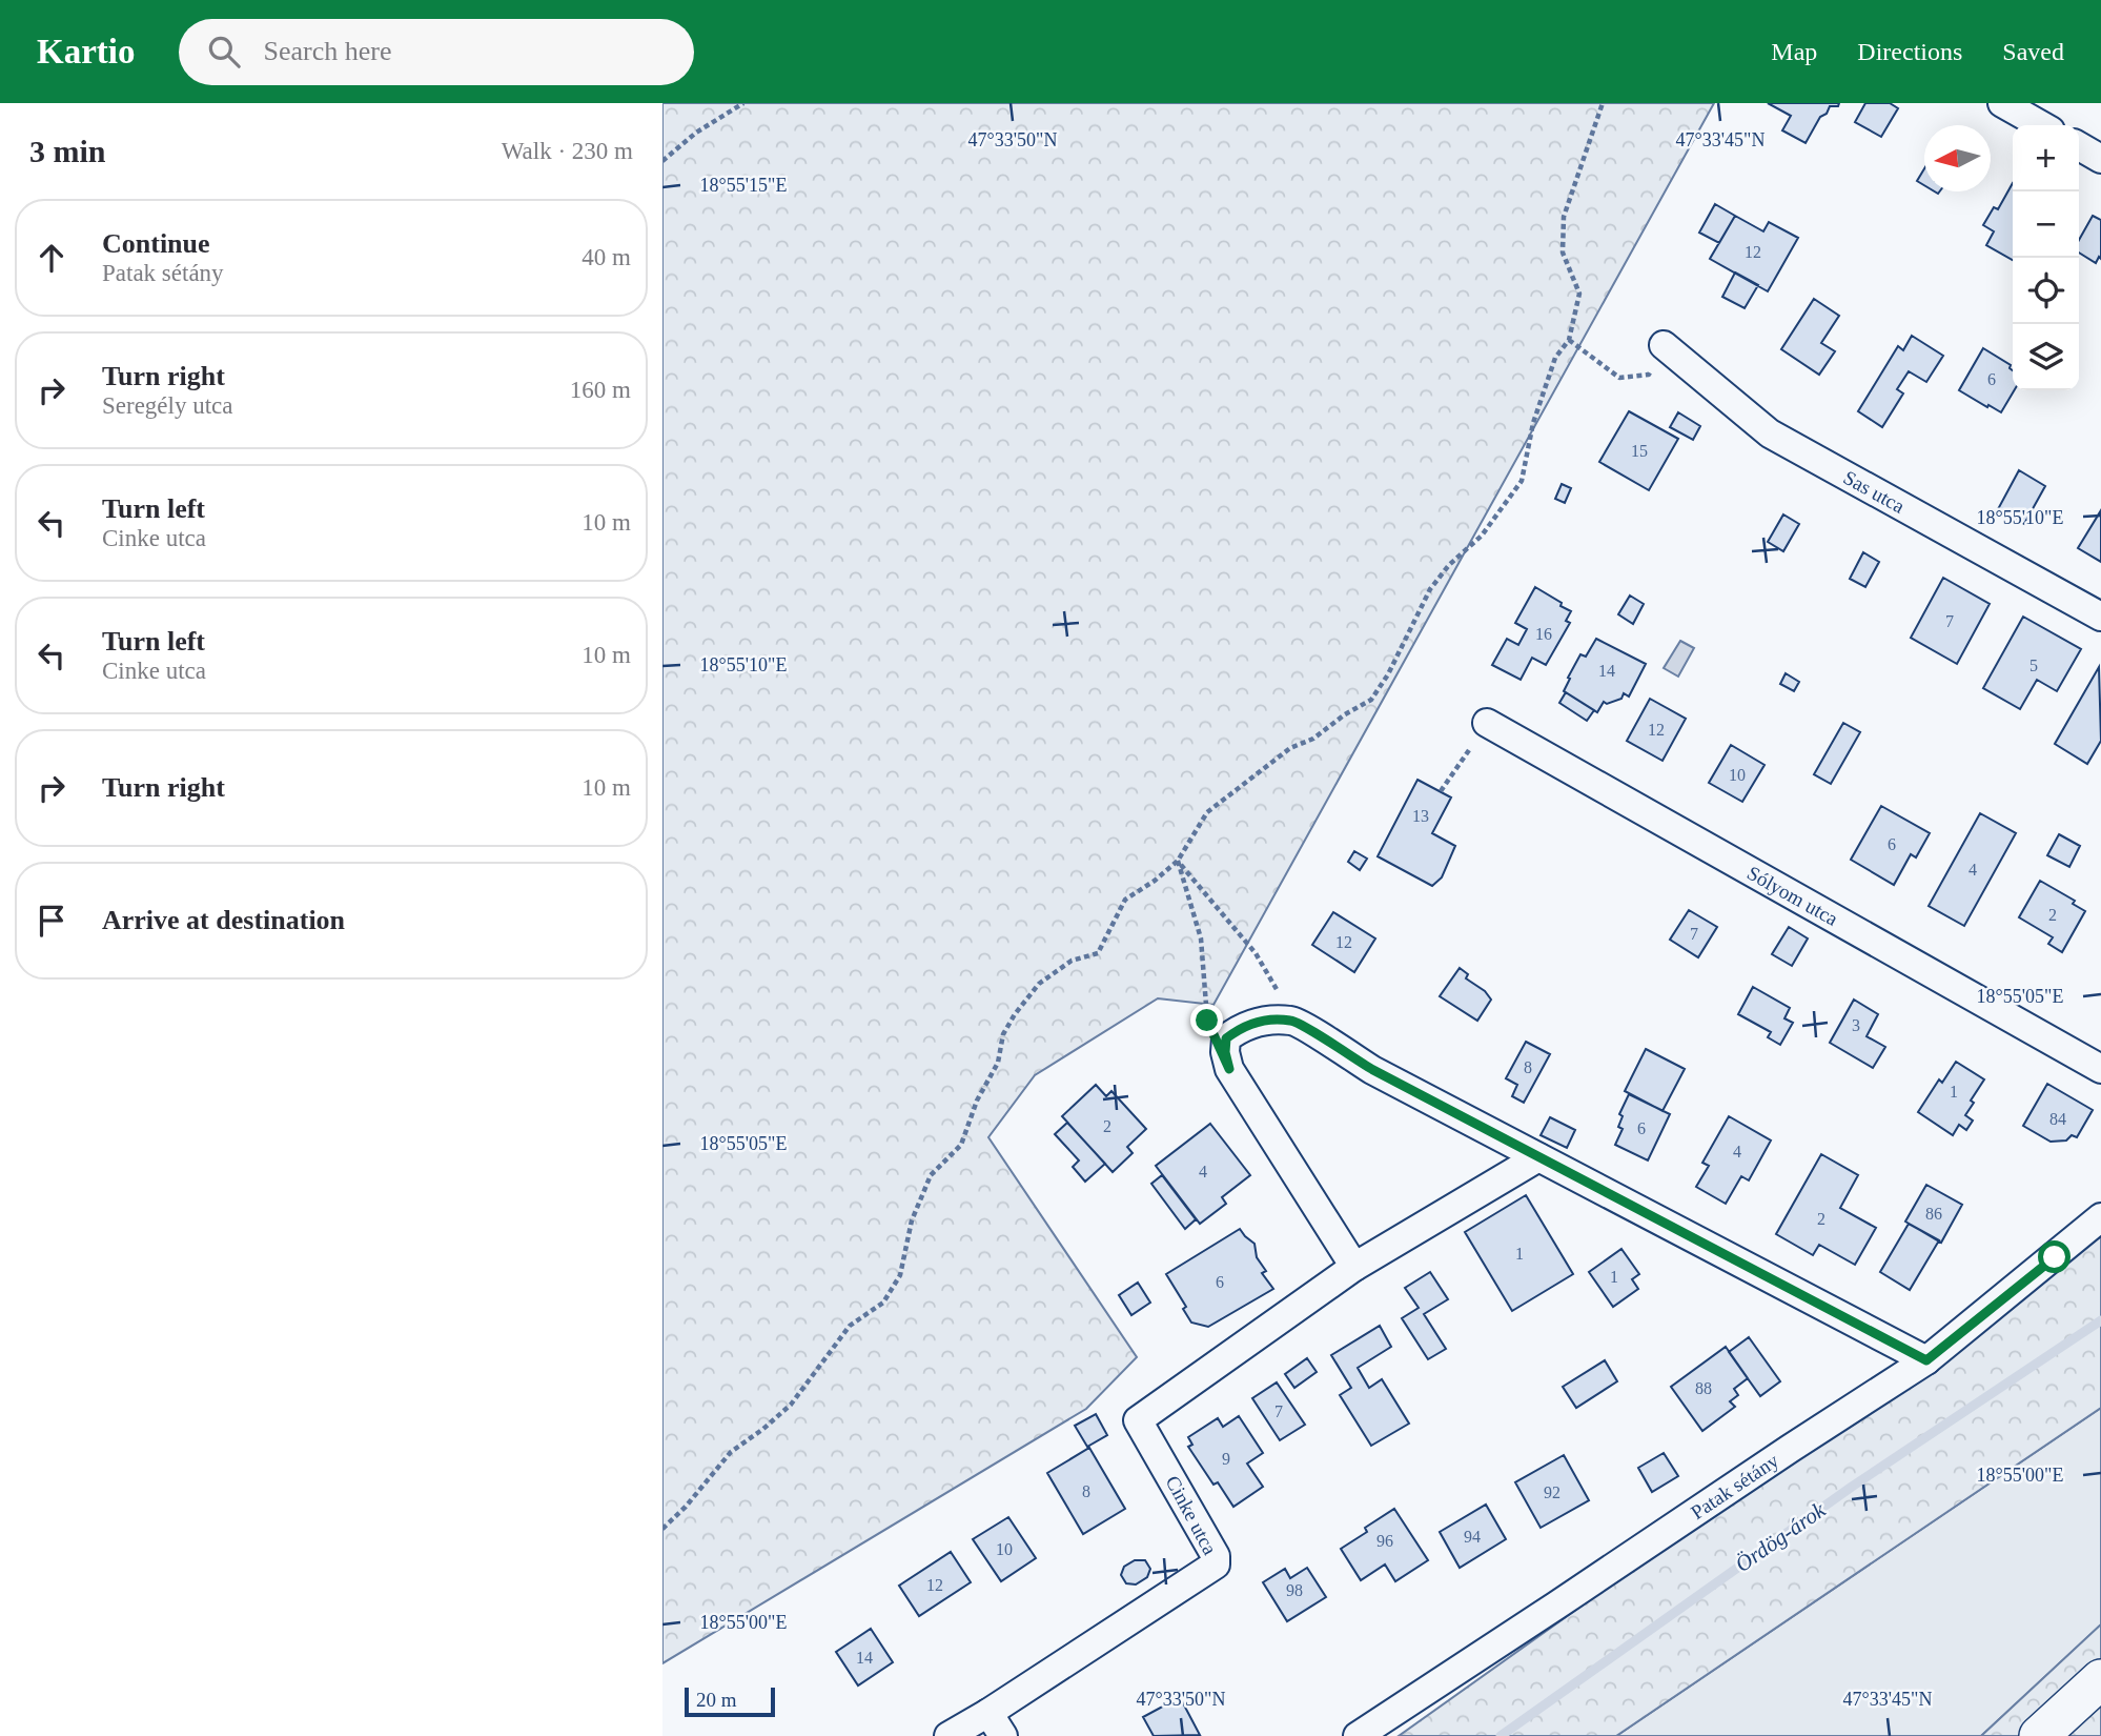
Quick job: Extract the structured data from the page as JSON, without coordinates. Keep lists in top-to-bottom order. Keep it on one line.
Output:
{"streets":{"street":["Sas utca","Sólyom utca","Patak sétány","Cinke utca"]},"water":["Ördög-árok"],"house_numbers":["12","6","15","7","16","5","14","12","10","13","6","4","2","7","12","3","8","1","84","2","6","4","4","86","2","1","1","6","88","7","9","8","92","94","96","10","12","98","14"],"scale_bar":"20 m","north":"left","page":{"header":"Kartio","search":"Search here","nav":["Map","Directions","Saved"],"heading":["3 min","Walk · 230 m"],"map_buttons":["+","−"],"list":[["Continue","Patak sétány","40 m"],["Turn right","Seregély utca","160 m"],["Turn left","Cinke utca","10 m"],["Turn left","Cinke utca","10 m"],["Turn right","10 m"],"Arrive at destination"],"scale":"20 m"},"coordinates":["47°33'50\"N","47°33'45\"N","18°55'15\"E","18°55'10\"E","18°55'05\"E","18°55'00\"E"]}
